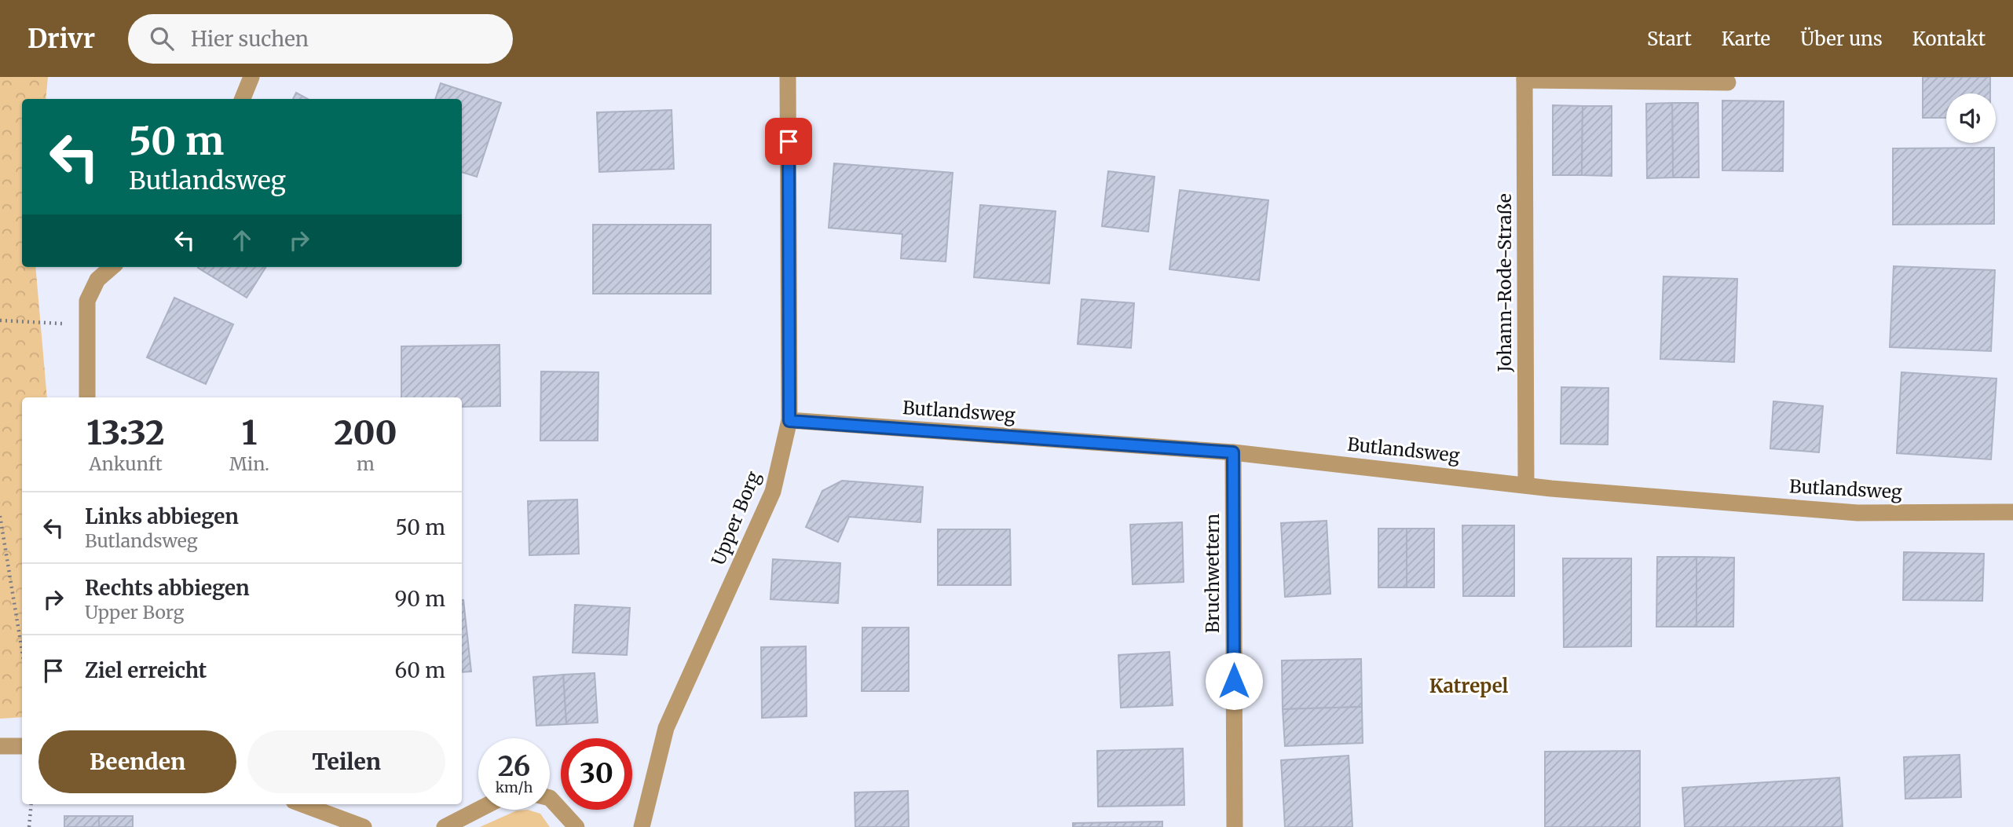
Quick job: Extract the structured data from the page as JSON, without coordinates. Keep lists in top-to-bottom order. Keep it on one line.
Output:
{"streets":{"street":["Johann-Rode-Straße","Butlandsweg","Upper Borg","Bruchwettern"]},"crossings":[["Johann-Rode-Straße","Butlandsweg"],["Butlandsweg","Upper Borg"],["Butlandsweg","Bruchwettern"]],"districts":["Katrepel"],"page":{"header":"Drivr","search":"Hier suchen","nav":["Start","Karte","Über uns","Kontakt"],"turn":["50 m","Butlandsweg"],"eta":["13:32","Ankunft","1","Min.","200","m"],"list":[{"name":"Links abbiegen","note":"Butlandsweg","value":"50 m"},{"name":"Rechts abbiegen","note":"Upper Borg","value":"90 m"},{"name":"Ziel erreicht","value":"60 m"}],"buttons":["Beenden","Teilen"],"speed":"26 km/h","limit":"30"}}
